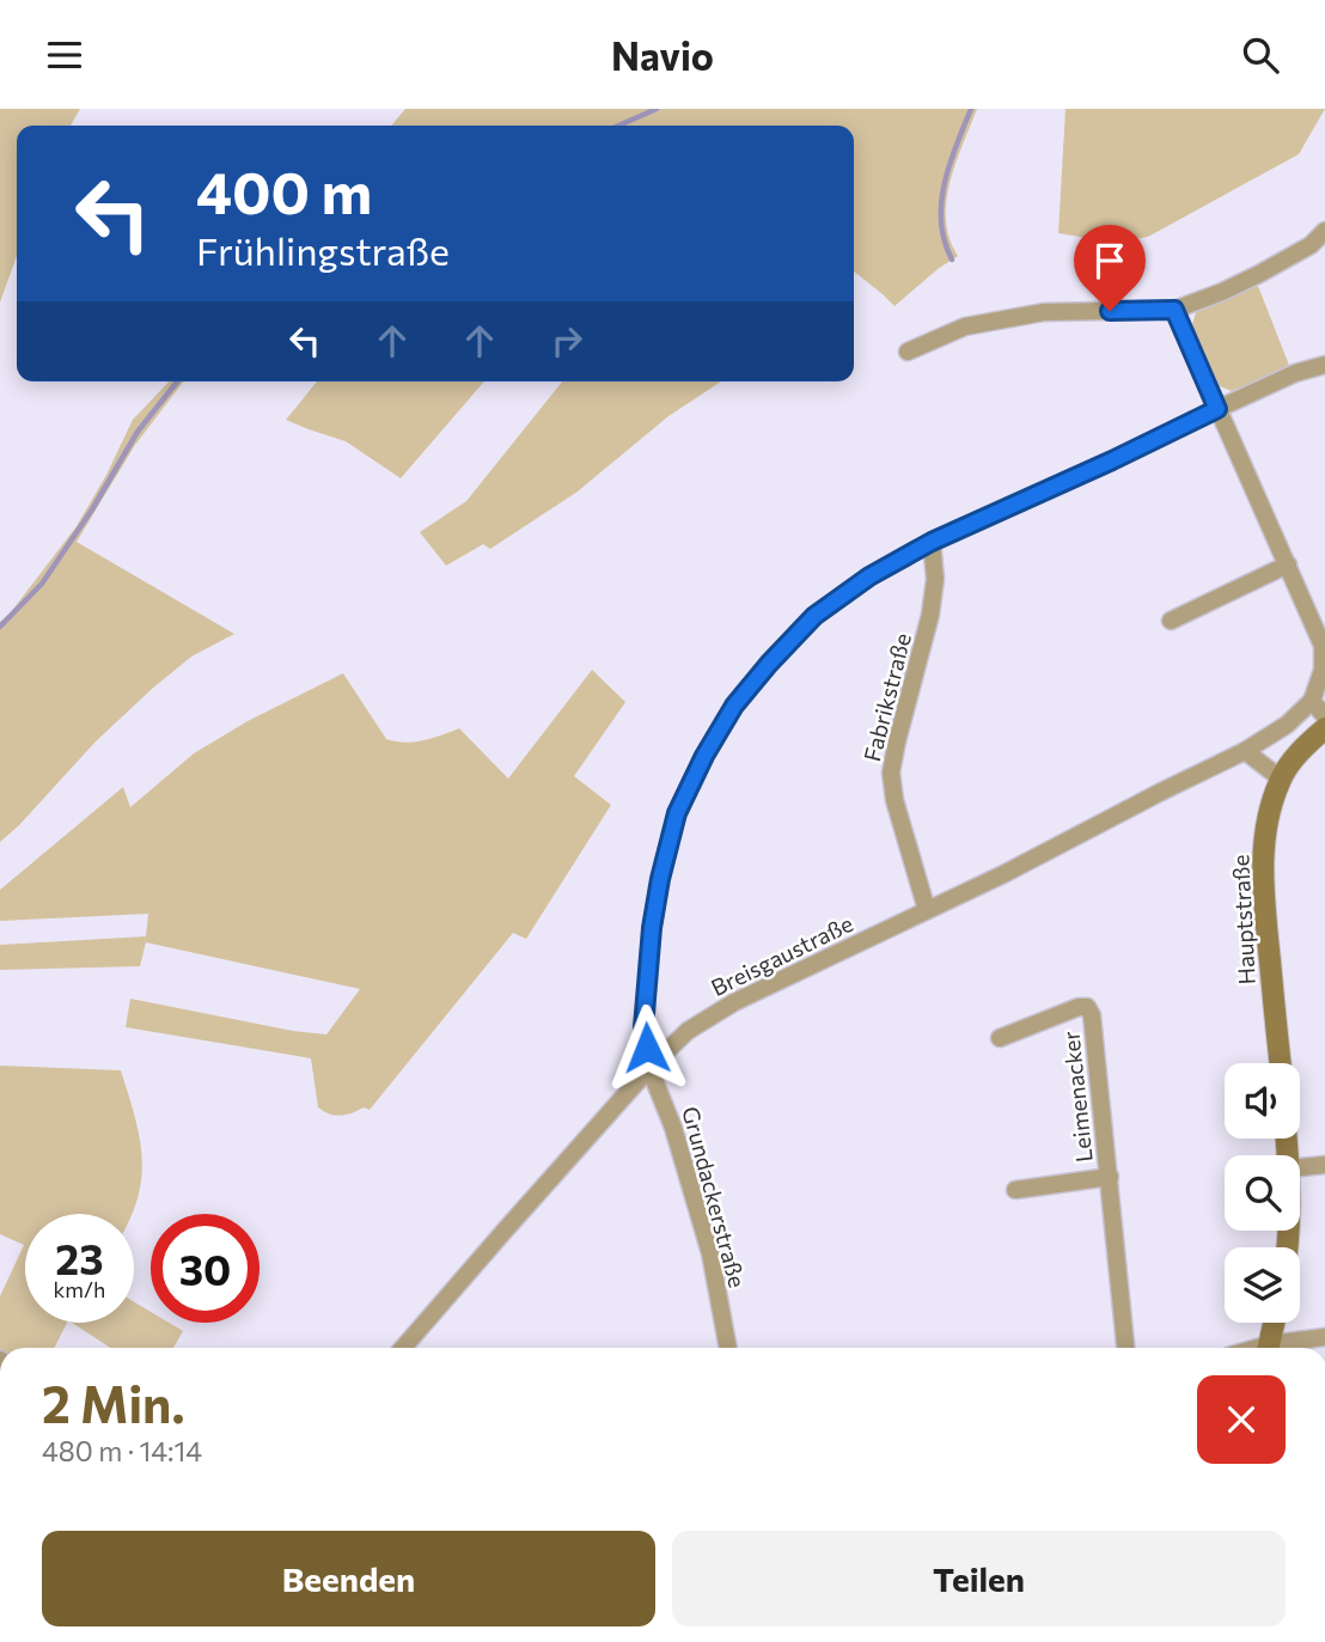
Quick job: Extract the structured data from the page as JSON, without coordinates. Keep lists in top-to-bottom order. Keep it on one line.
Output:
{"streets":{"main road":["Hauptstraße"],"street":["Fabrikstraße","Breisgaustraße","Leimenacker","Grundackerstraße"]},"crossings":[["Fabrikstraße","Breisgaustraße"],["Fabrikstraße","Grundackerstraße"],["Breisgaustraße","Grundackerstraße"]],"page":{"header":"Navio","turn":["400 m","Frühlingstraße"],"speed":"23 km/h","limit":"30","heading":["2 Min.","480 m · 14:14"],"buttons":["Beenden","Teilen"]}}
